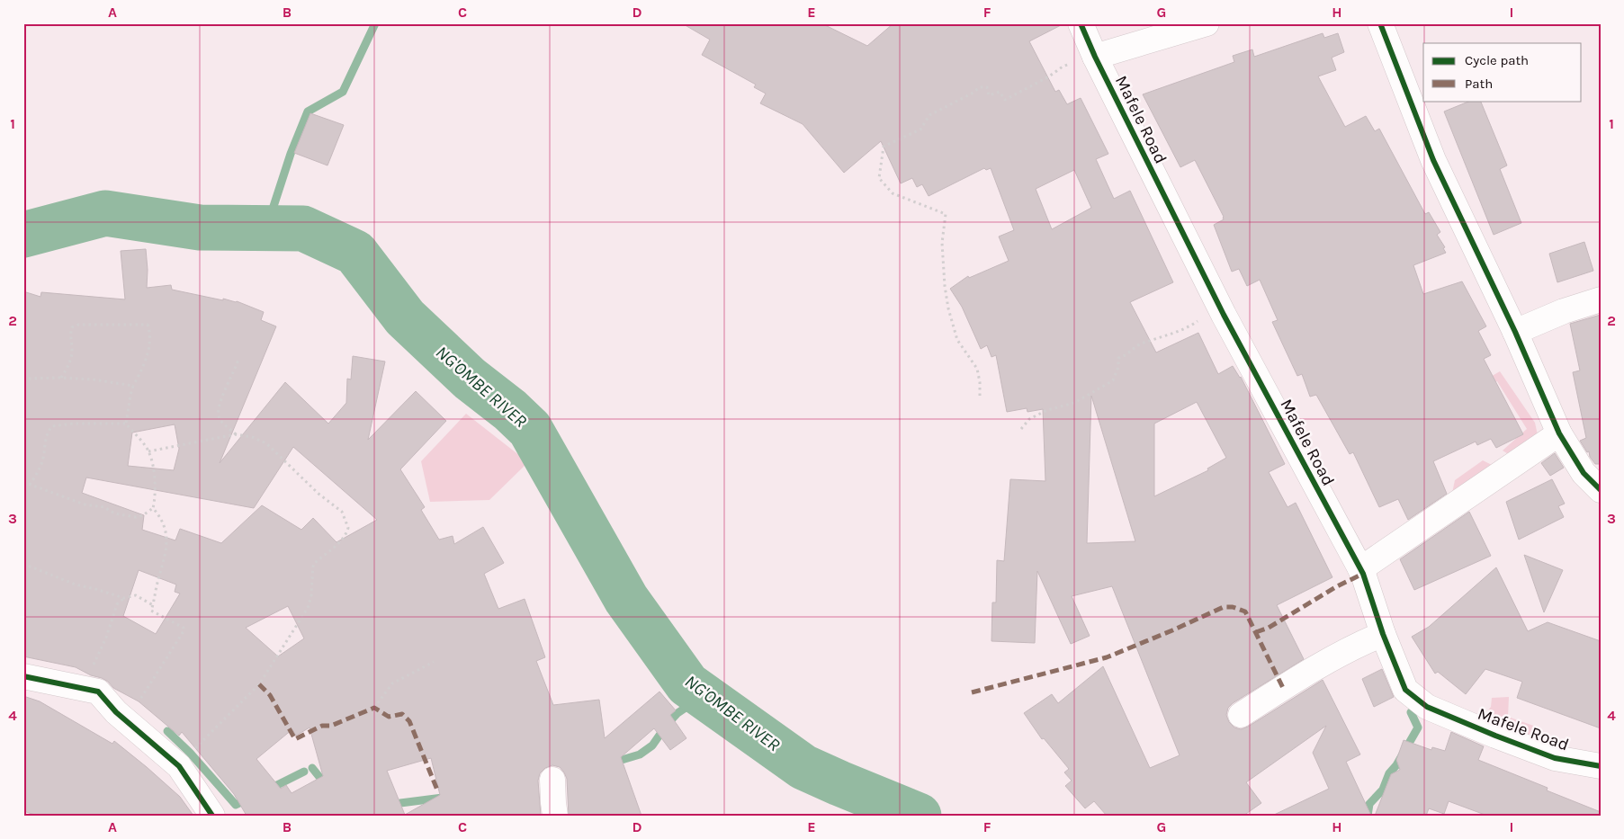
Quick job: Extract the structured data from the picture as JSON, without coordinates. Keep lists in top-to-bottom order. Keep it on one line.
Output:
{"streets":{"street":["Mafele Road"]},"water":["NG'OMBE RIVER"],"legend":["Cycle path","Path"],"grid":{"columns":["A","B","C","D","E","F","G","H","I"],"rows":["1","2","3","4"]}}
